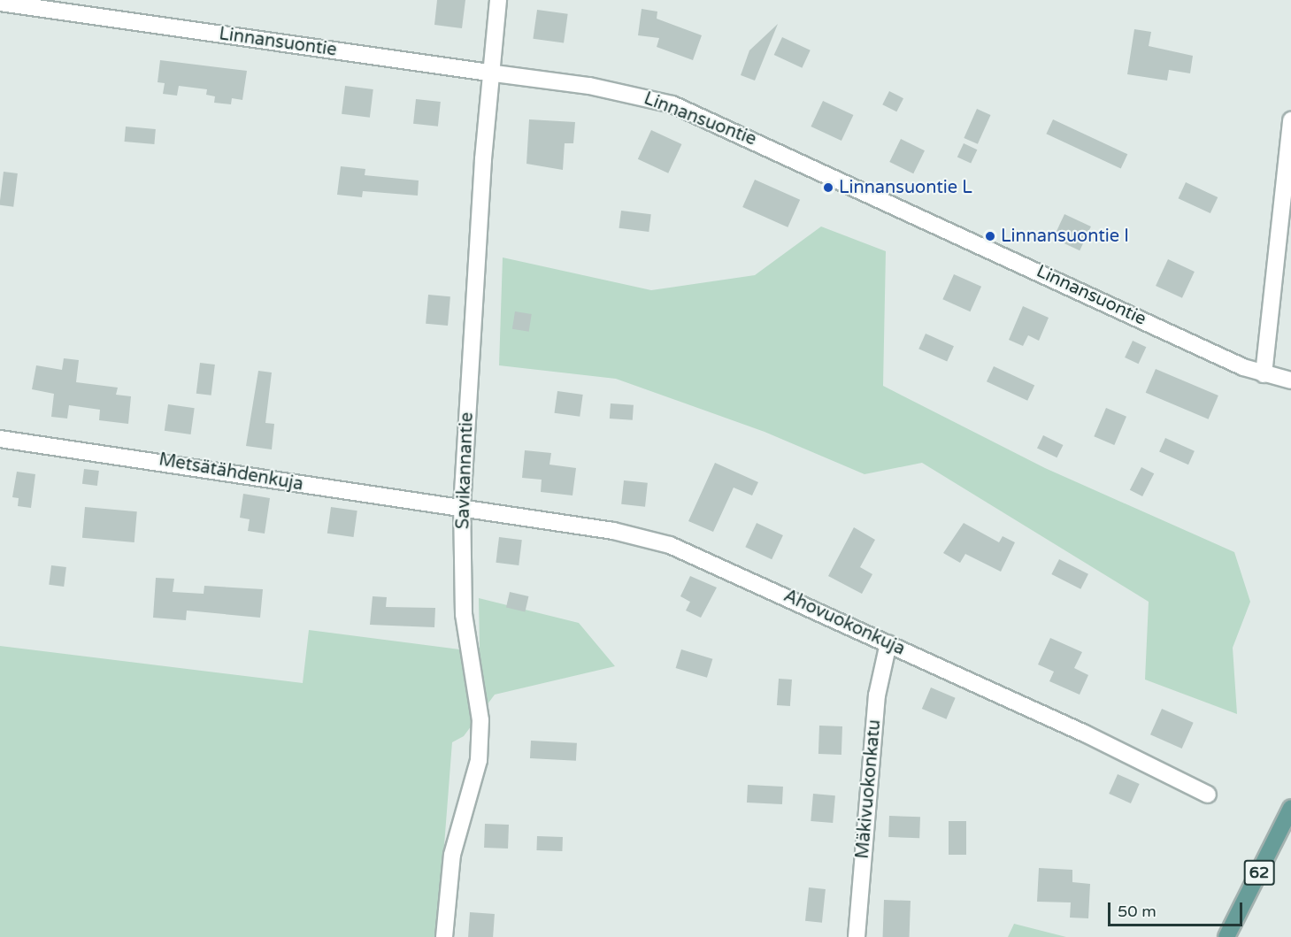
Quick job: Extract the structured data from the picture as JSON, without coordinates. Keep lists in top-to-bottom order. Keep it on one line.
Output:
{"streets":{"main road":["62"],"street":["Linnansuontie","Savikannantie","Metsätähdenkuja","Ahovuokonkuja","Mäkivuokonkatu"]},"crossings":[["Linnansuontie","Savikannantie"],["Savikannantie","Metsätähdenkuja"],["Savikannantie","Ahovuokonkuja"],["Metsätähdenkuja","Ahovuokonkuja"],["Ahovuokonkuja","Mäkivuokonkatu"]],"places":["Linnansuontie L","Linnansuontie I"],"scale_bar":"50 m"}
